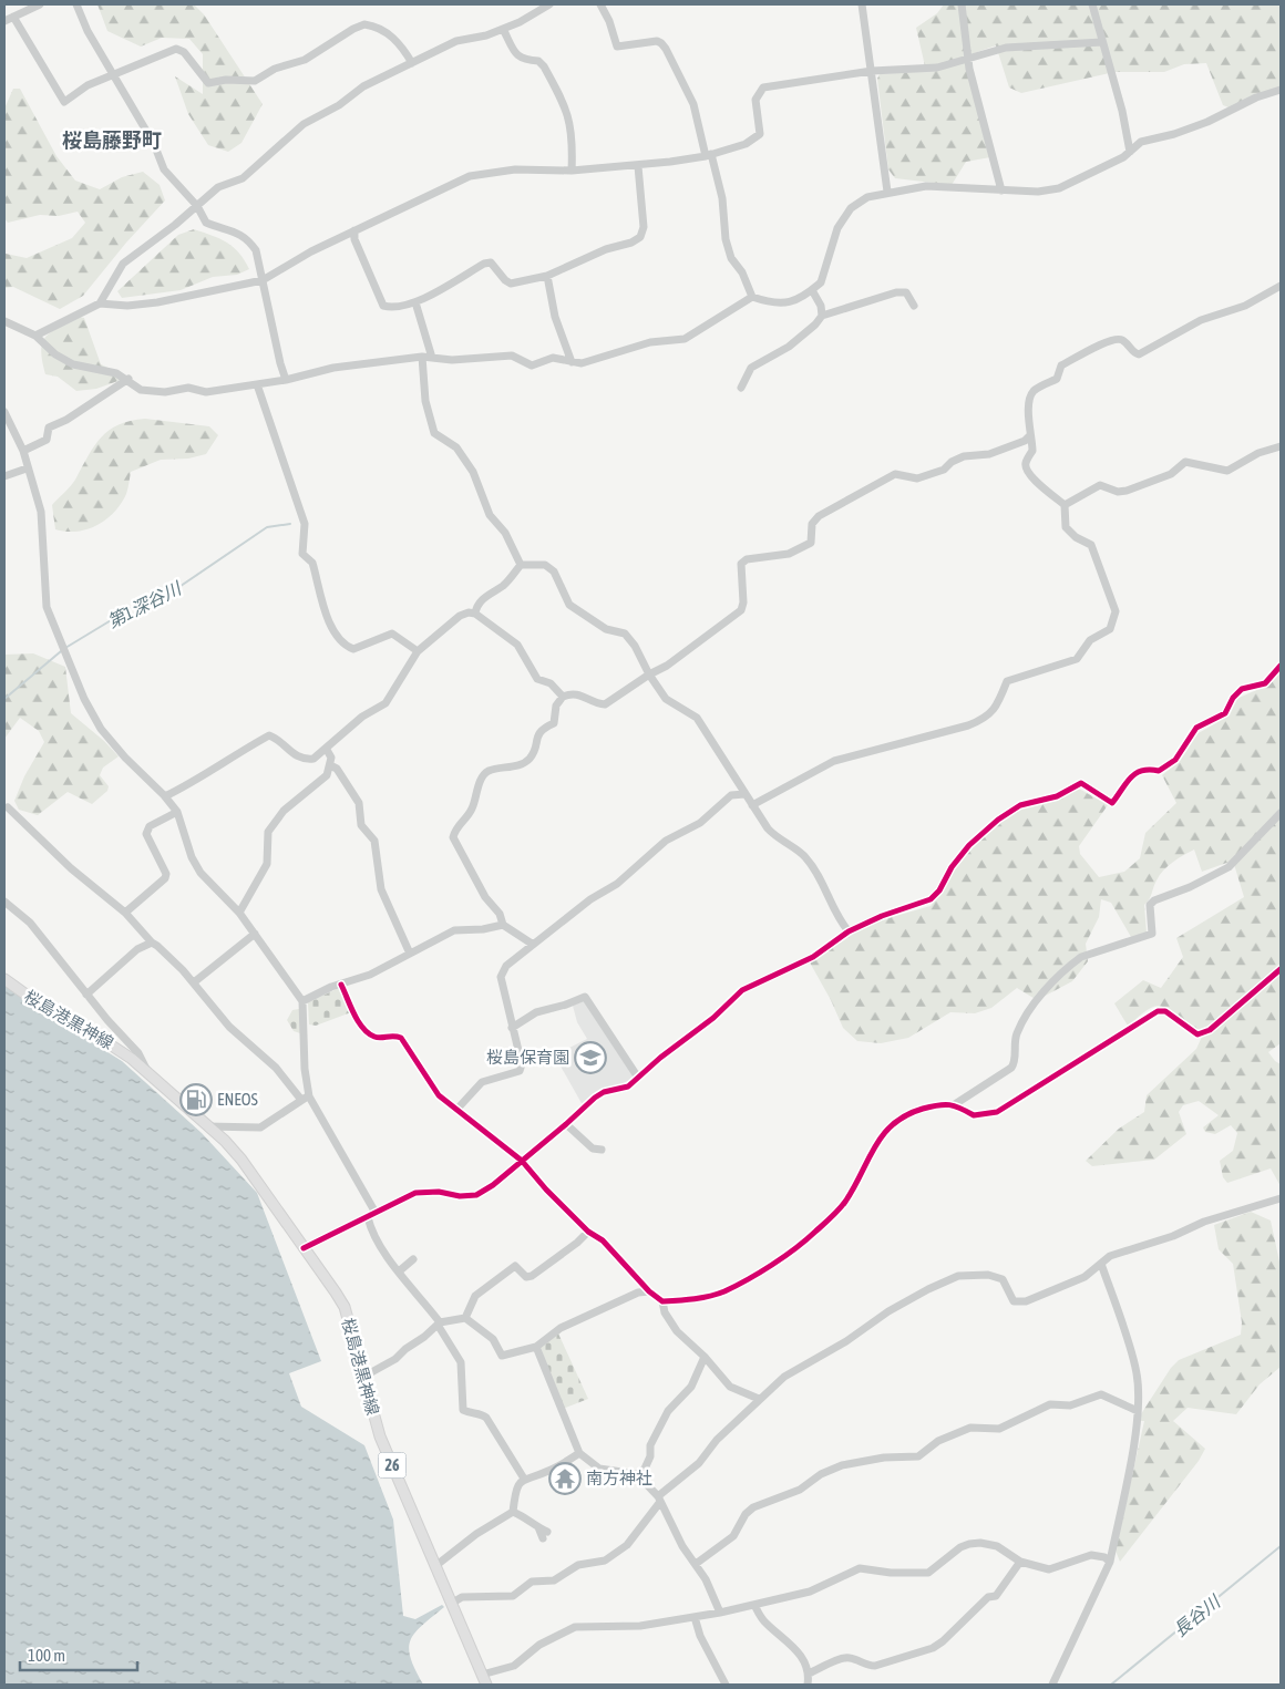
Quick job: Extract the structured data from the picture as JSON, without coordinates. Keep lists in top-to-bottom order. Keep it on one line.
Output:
{"streets":{"main road":["桜島港黒神線","26"]},"districts":["桜島藤野町"],"water":["第1深谷川","長谷川"],"places":{"school or university":["桜島保育園"],"fuel station":["ENEOS"],"temple":["南方神社"]},"scale_bar":"100 m"}
